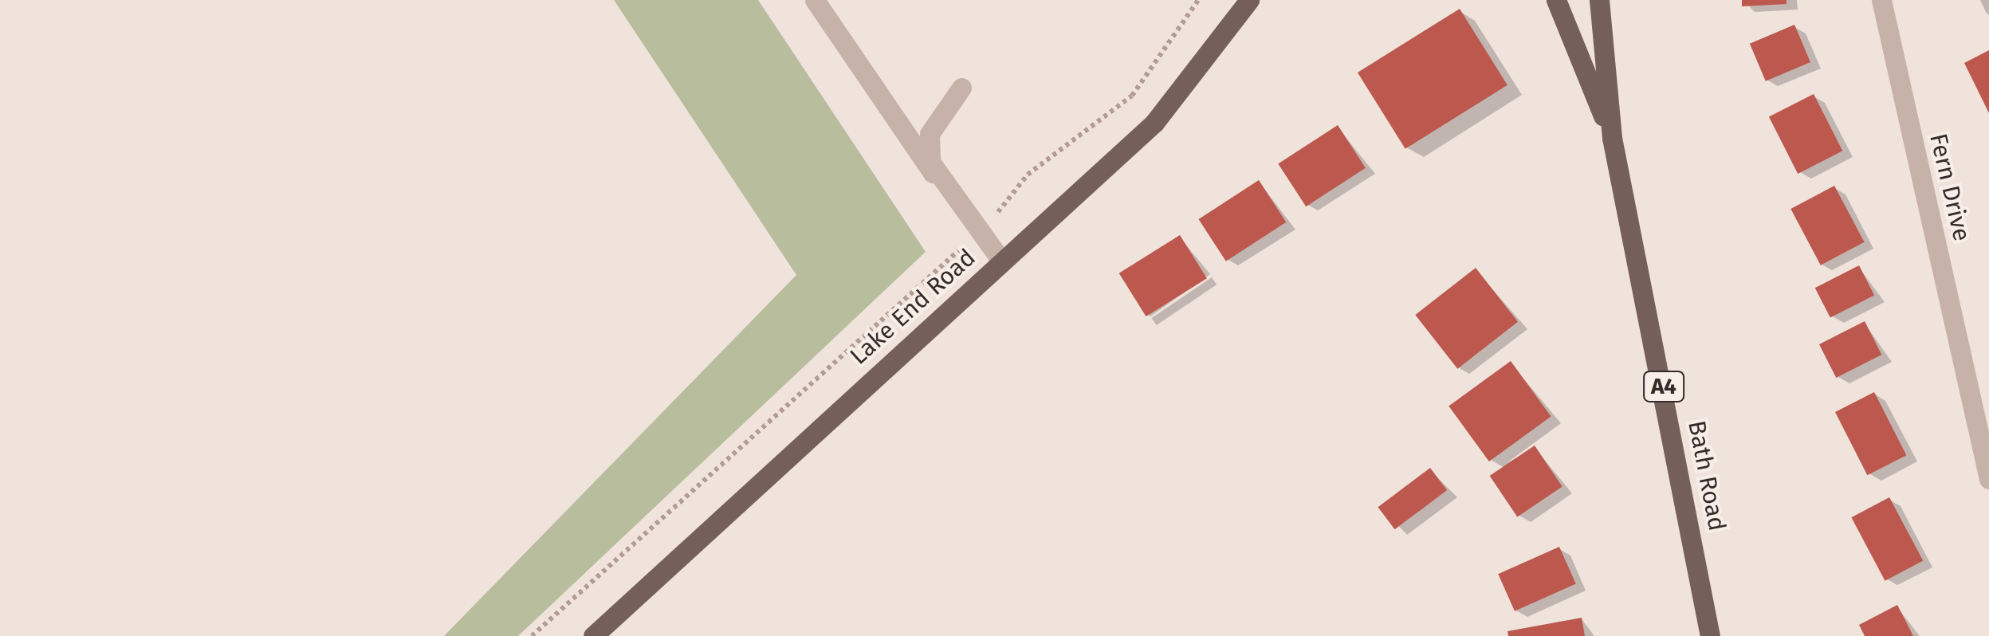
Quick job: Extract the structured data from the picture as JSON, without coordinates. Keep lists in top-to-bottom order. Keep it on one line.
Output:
{"streets":{"main road":["Lake End Road","A4","Bath Road"],"street":["Fern Drive"]}}
